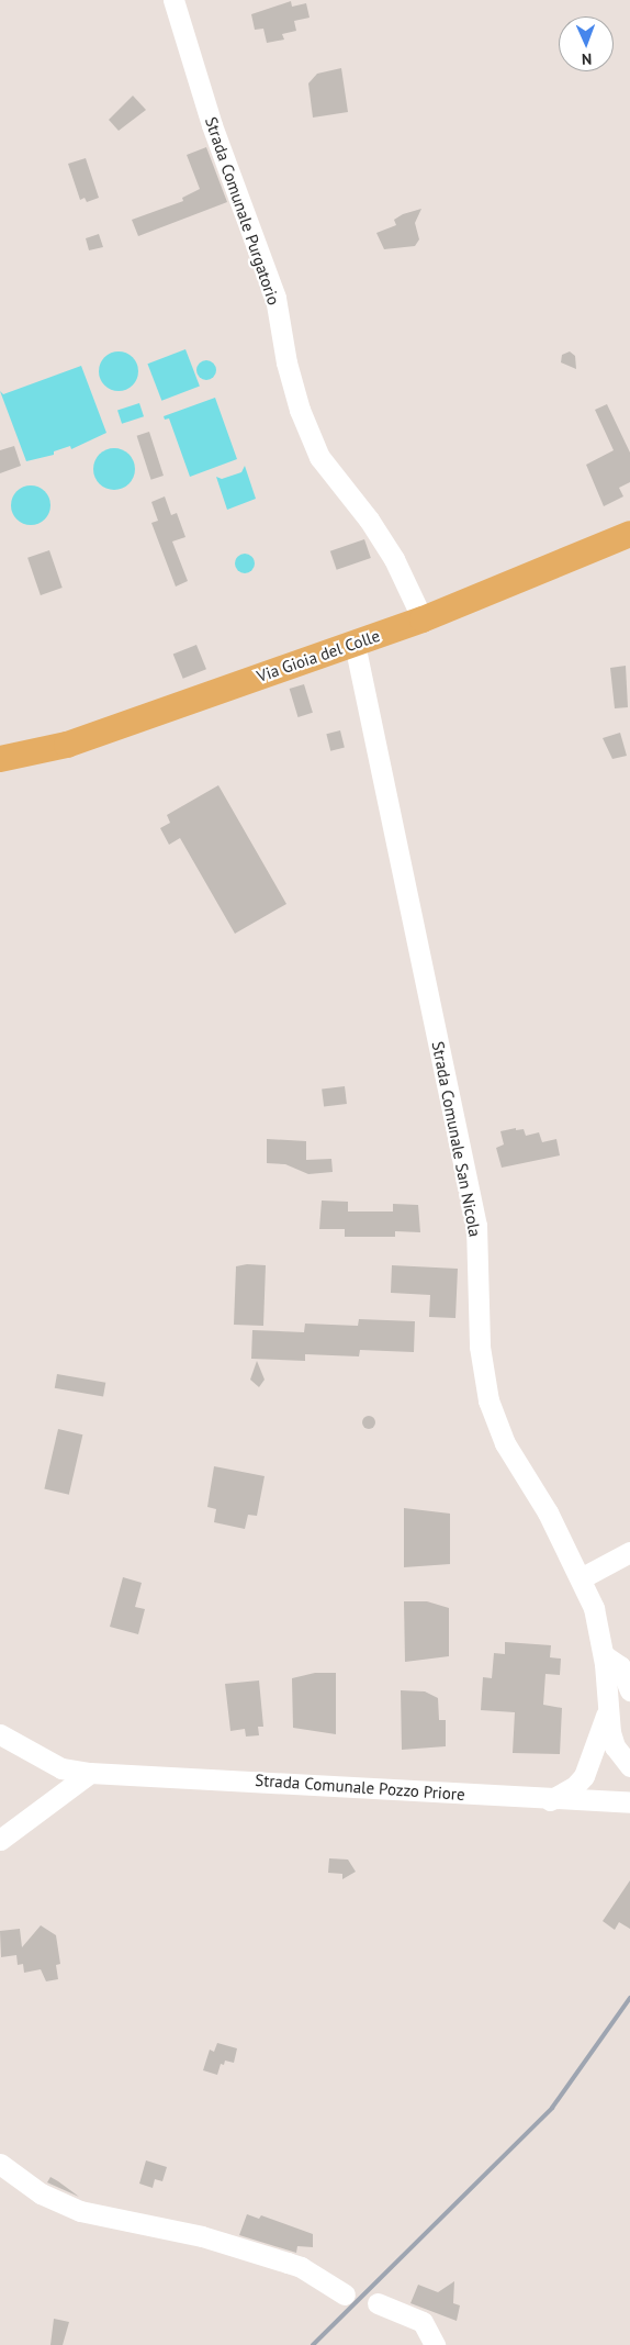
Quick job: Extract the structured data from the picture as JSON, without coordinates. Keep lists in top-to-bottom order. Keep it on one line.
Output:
{"streets":{"main road":["Via Gioia del Colle"],"street":["Strada Comunale Purgatorio","Strada Comunale San Nicola","Strada Comunale Pozzo Priore"]},"crossings":[["Strada Comunale Purgatorio","Via Gioia del Colle"],["Via Gioia del Colle","Strada Comunale San Nicola"]],"north":"bottom"}
